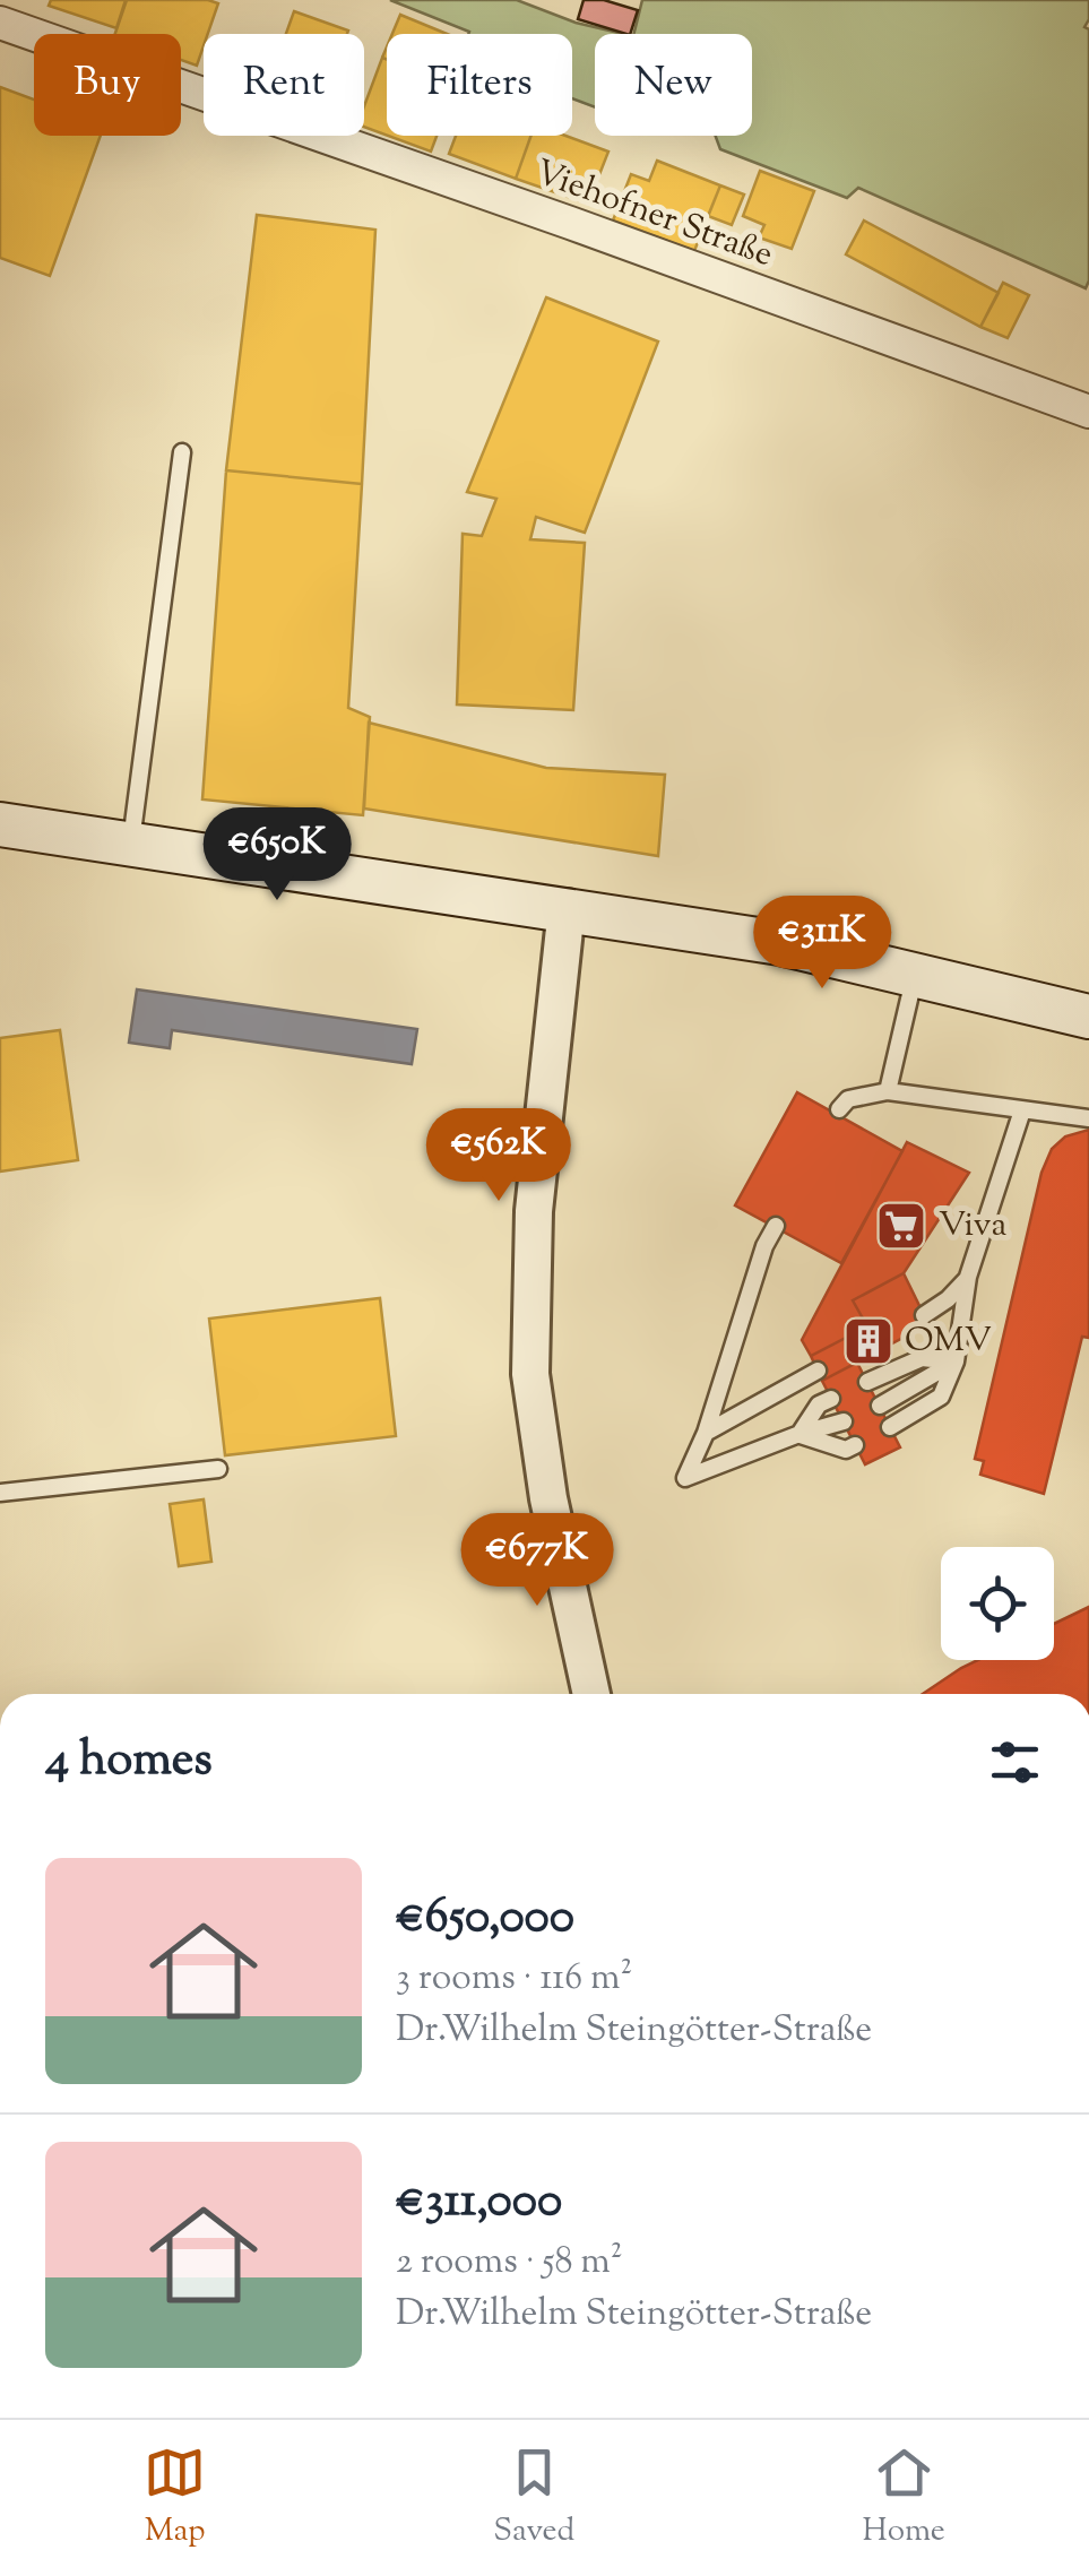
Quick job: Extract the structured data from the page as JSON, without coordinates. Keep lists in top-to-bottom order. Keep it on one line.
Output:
{"streets":{"street":["Viehofner Straße"]},"places":{"supermarket":["Viva"],"building":["OMV"]},"page":{"chip":["Buy","Rent","Filters","New"],"price":["€650K","€311K","€562K","€677K"],"heading":"4 homes","list":[{"name":"€650,000","note":"3 rooms · 116 m² · Dr.Wilhelm Steingötter-Straße"},{"name":"€311,000","note":"2 rooms · 58 m² · Dr.Wilhelm Steingötter-Straße"}],"tabs":["Map","Saved","Home"]}}
